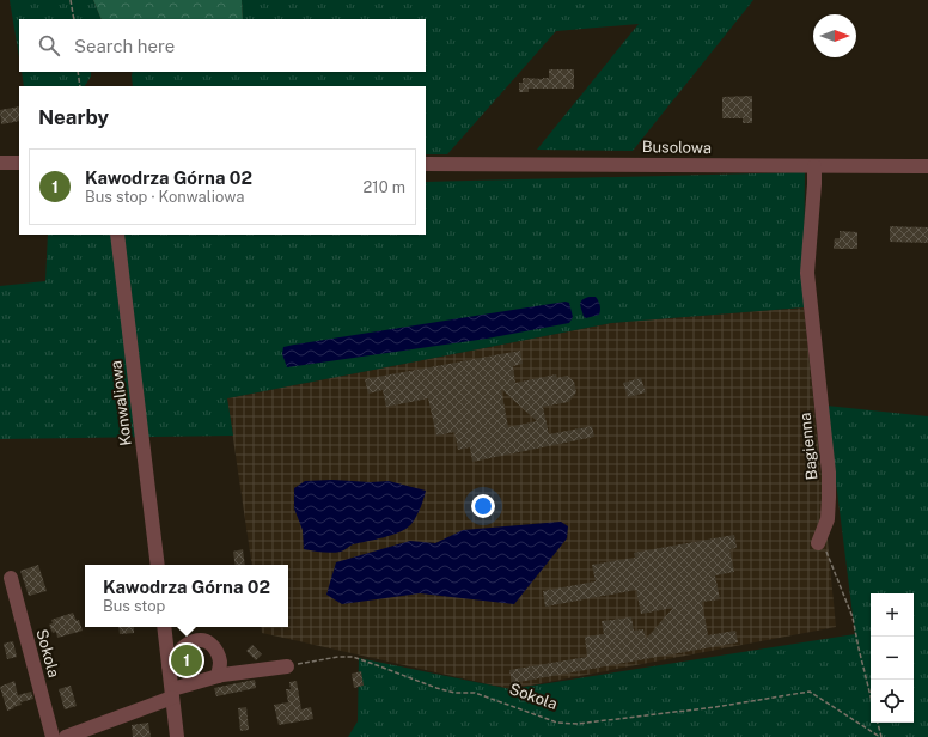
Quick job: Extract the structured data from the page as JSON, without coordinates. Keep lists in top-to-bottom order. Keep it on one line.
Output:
{"streets":{"street":["Busolowa","Konwaliowa","Bagienna","Sokola"]},"crossings":[["Busolowa","Bagienna"]],"north":"right","page":{"search":"Search here","heading":"Nearby","list":[{"mark":"1","name":"Kawodrza Górna 02","note":"Bus stop · Konwaliowa","value":"210 m"}],"popup":["Kawodrza Górna 02","Bus stop"],"map_buttons":["+","−"],"pins":"1"}}
